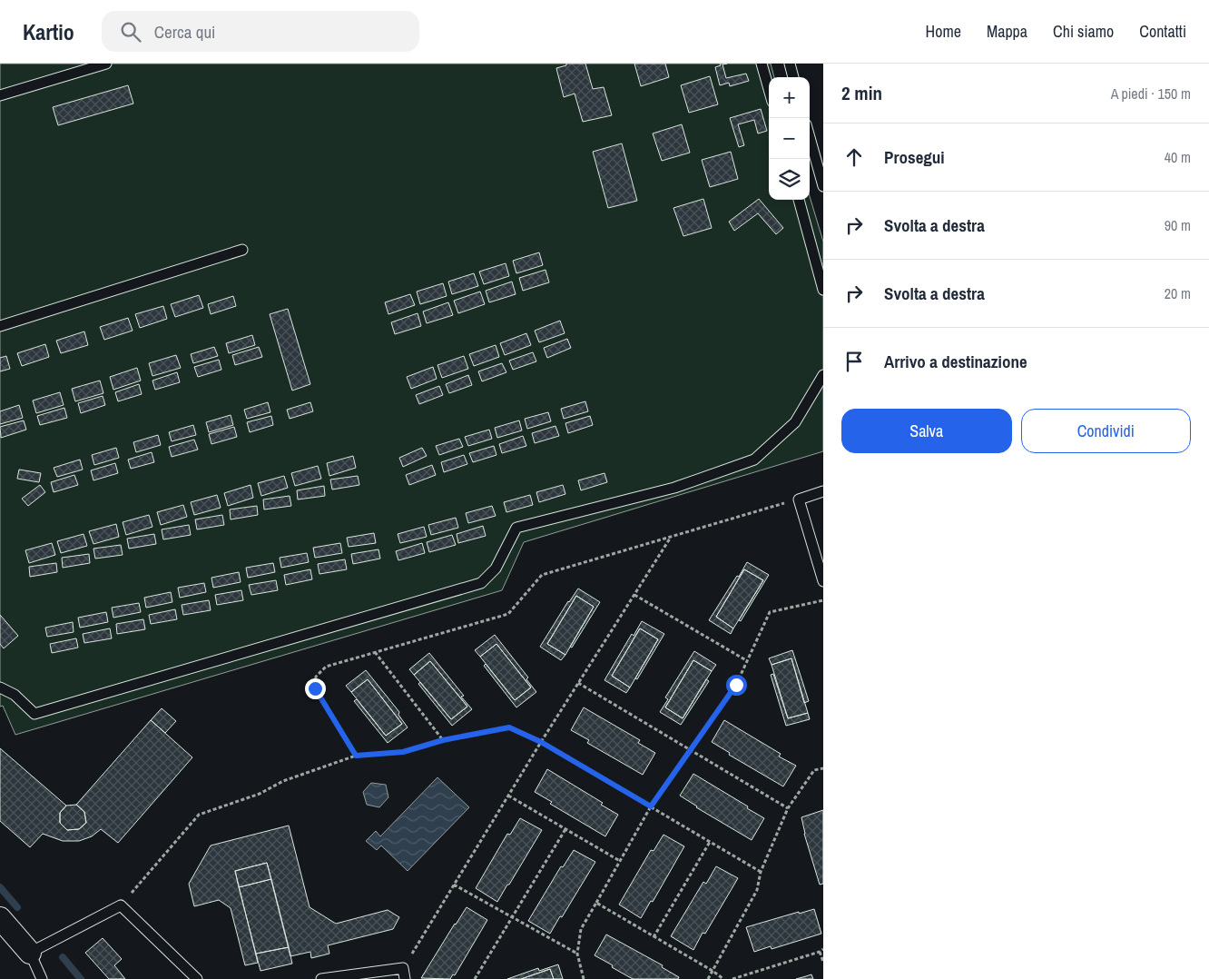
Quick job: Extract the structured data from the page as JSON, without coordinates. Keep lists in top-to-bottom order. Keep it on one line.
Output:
{"page":{"header":"Kartio","search":"Cerca qui","nav":["Home","Mappa","Chi siamo","Contatti"],"heading":["2 min","A piedi · 150 m"],"map_buttons":["+","−"],"list":[["Prosegui","40 m"],["Svolta a destra","90 m"],["Svolta a destra","20 m"],"Arrivo a destinazione"],"buttons":["Salva","Condividi"]}}
